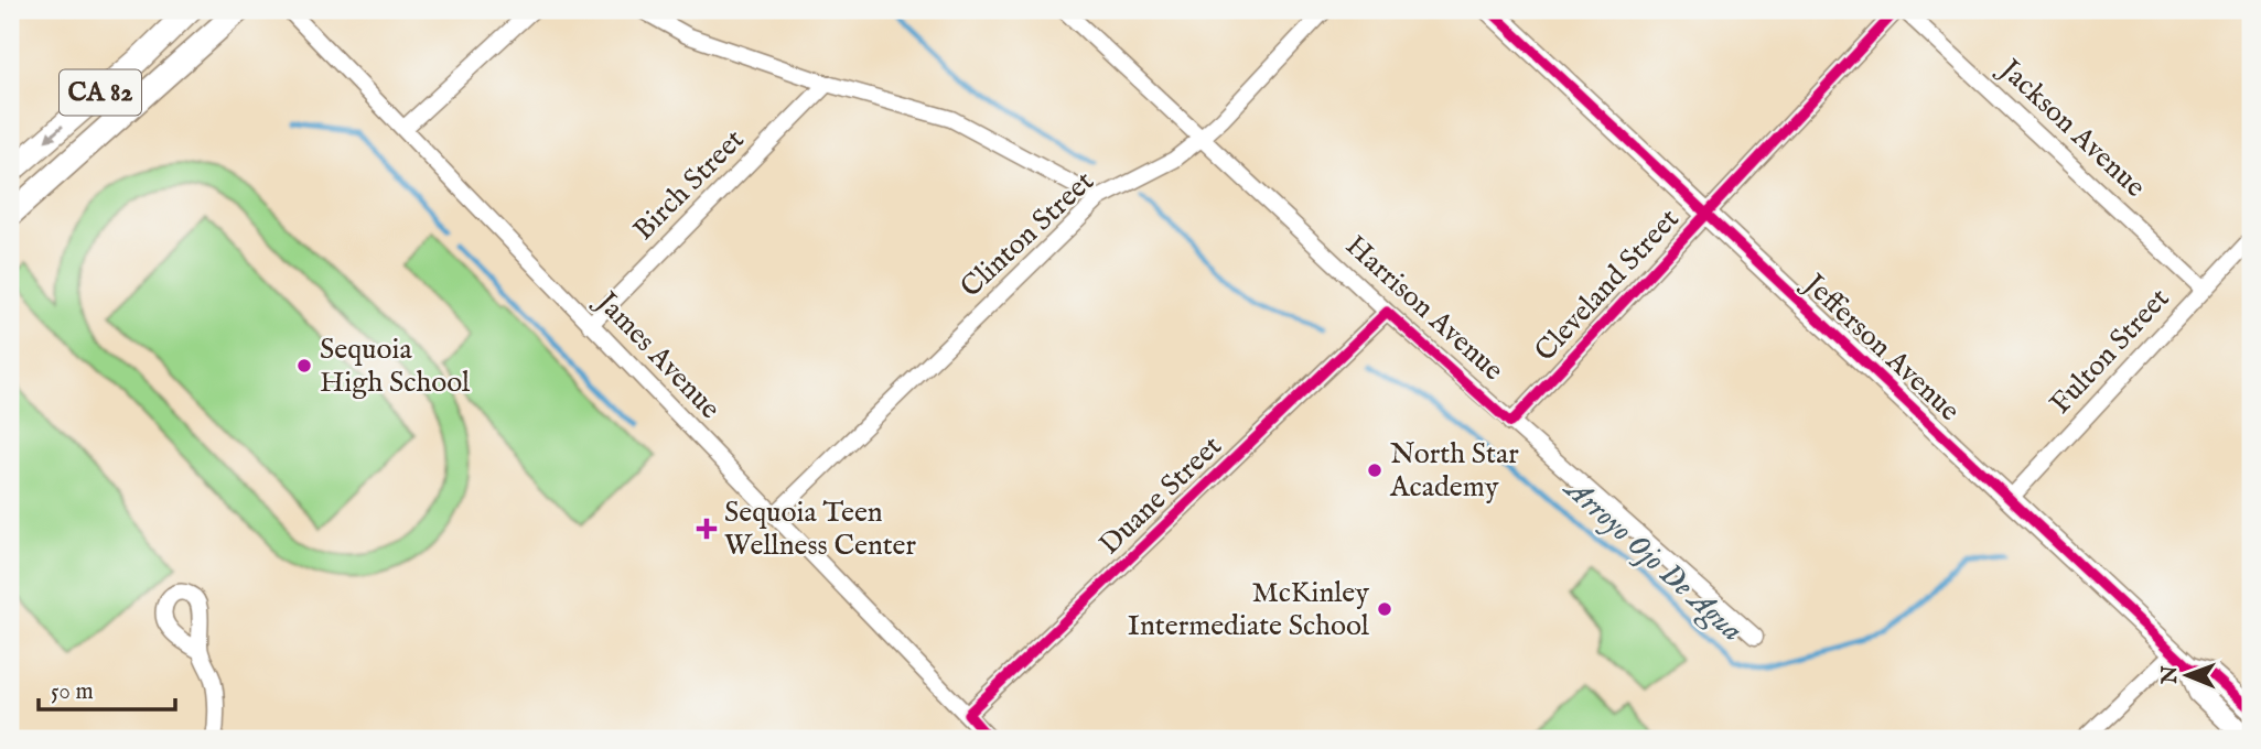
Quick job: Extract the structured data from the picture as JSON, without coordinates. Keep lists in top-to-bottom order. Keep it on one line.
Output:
{"streets":{"main road":["CA 82","Jefferson Avenue"],"street":["Jackson Avenue","Birch Street","Clinton Street","Cleveland Street","Harrison Avenue","Fulton Street","James Avenue","Duane Street"]},"crossings":[["Jackson Avenue","Fulton Street"],["Birch Street","James Avenue"],["Clinton Street","Harrison Avenue"],["Clinton Street","James Avenue"],["Cleveland Street","Harrison Avenue"],["Cleveland Street","Jefferson Avenue"],["Harrison Avenue","Duane Street"],["Jefferson Avenue","Fulton Street"],["James Avenue","Duane Street"]],"water":["Arroyo Ojo De Agua"],"places":{"other":["Sequoia High School","North Star Academy","McKinley Intermediate School"],"health":["Sequoia Teen Wellness Center"]},"scale_bar":"50 m","north":"left"}
